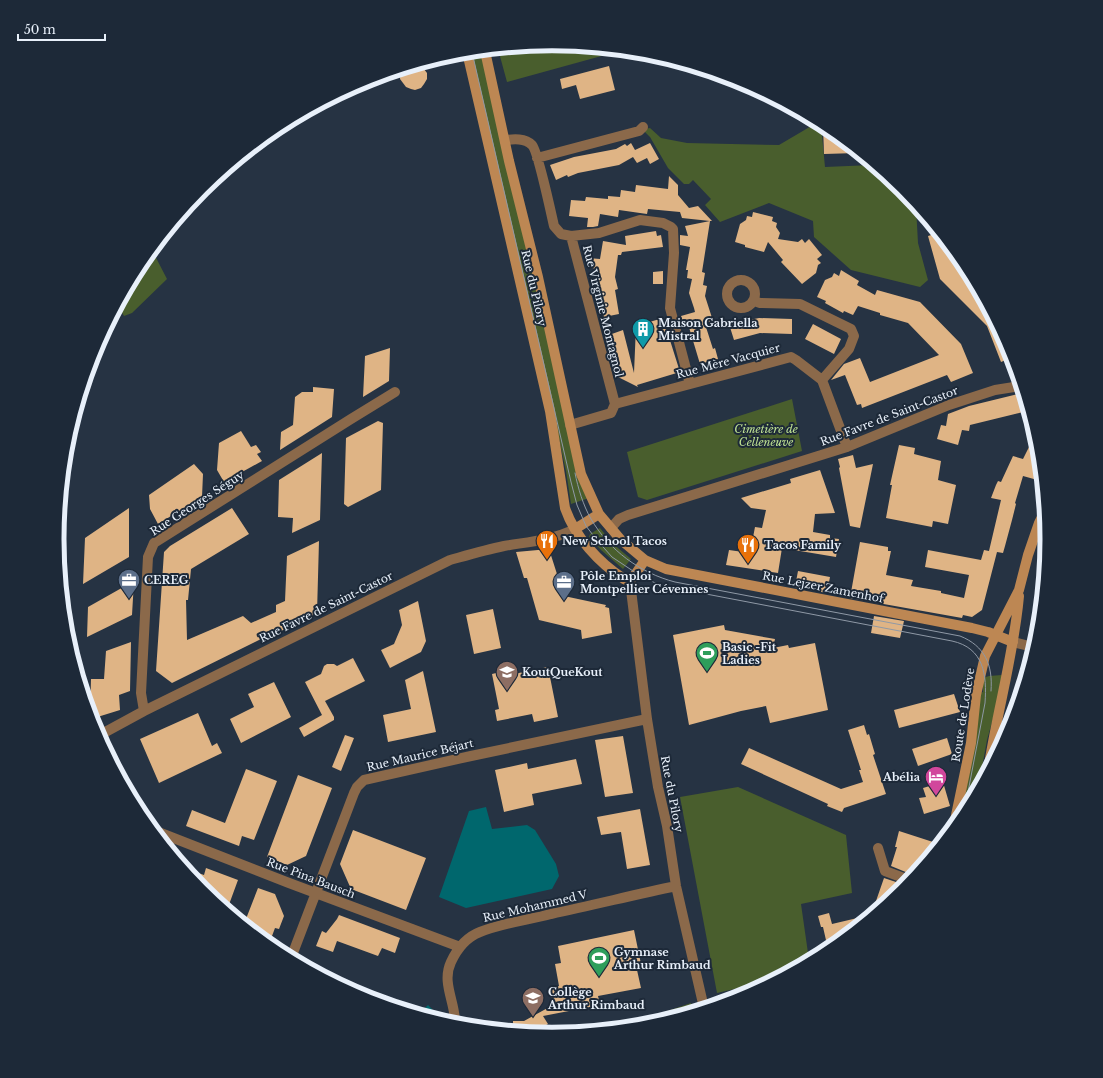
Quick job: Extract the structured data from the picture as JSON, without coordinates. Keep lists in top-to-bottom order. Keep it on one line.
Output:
{"streets":{"main road":["Rue du Pilory","Rue Lejzer Zamenhof","Route de Lodève"],"street":["Rue Virginie Montagnol","Rue Mère Vacquier","Rue Favre de Saint-Castor","Rue Georges Séguy","Rue Maurice Béjart","Rue Pina Bausch","Rue Mohammed V"]},"crossings":[["Rue du Pilory","Rue Virginie Montagnol"],["Rue du Pilory","Rue Mère Vacquier"],["Rue du Pilory","Rue Favre de Saint-Castor"],["Rue du Pilory","Rue Lejzer Zamenhof"],["Rue du Pilory","Rue Maurice Béjart"],["Rue du Pilory","Rue Mohammed V"],["Rue Virginie Montagnol","Rue Mère Vacquier"],["Rue Favre de Saint-Castor","Rue Georges Séguy"],["Rue Favre de Saint-Castor","Rue Lejzer Zamenhof"],["Rue Lejzer Zamenhof","Route de Lodève"],["Rue Maurice Béjart","Rue Pina Bausch"],["Rue Pina Bausch","Rue Mohammed V"]],"parks":["Cimetière de Celleneuve"],"places":{"building":["Maison Gabriella Mistral"],"restaurant":["New School Tacos","Tacos Family"],"office":["CEREG","Pôle Emploi Montpellier Cévennes"],"sports":["Basic -Fit Ladies","Gymnase Arthur Rimbaud"],"school or university":["KoutQueKout","Collège Arthur Rimbaud"],"hotel":["Abélia"]},"scale_bar":"50 m"}
